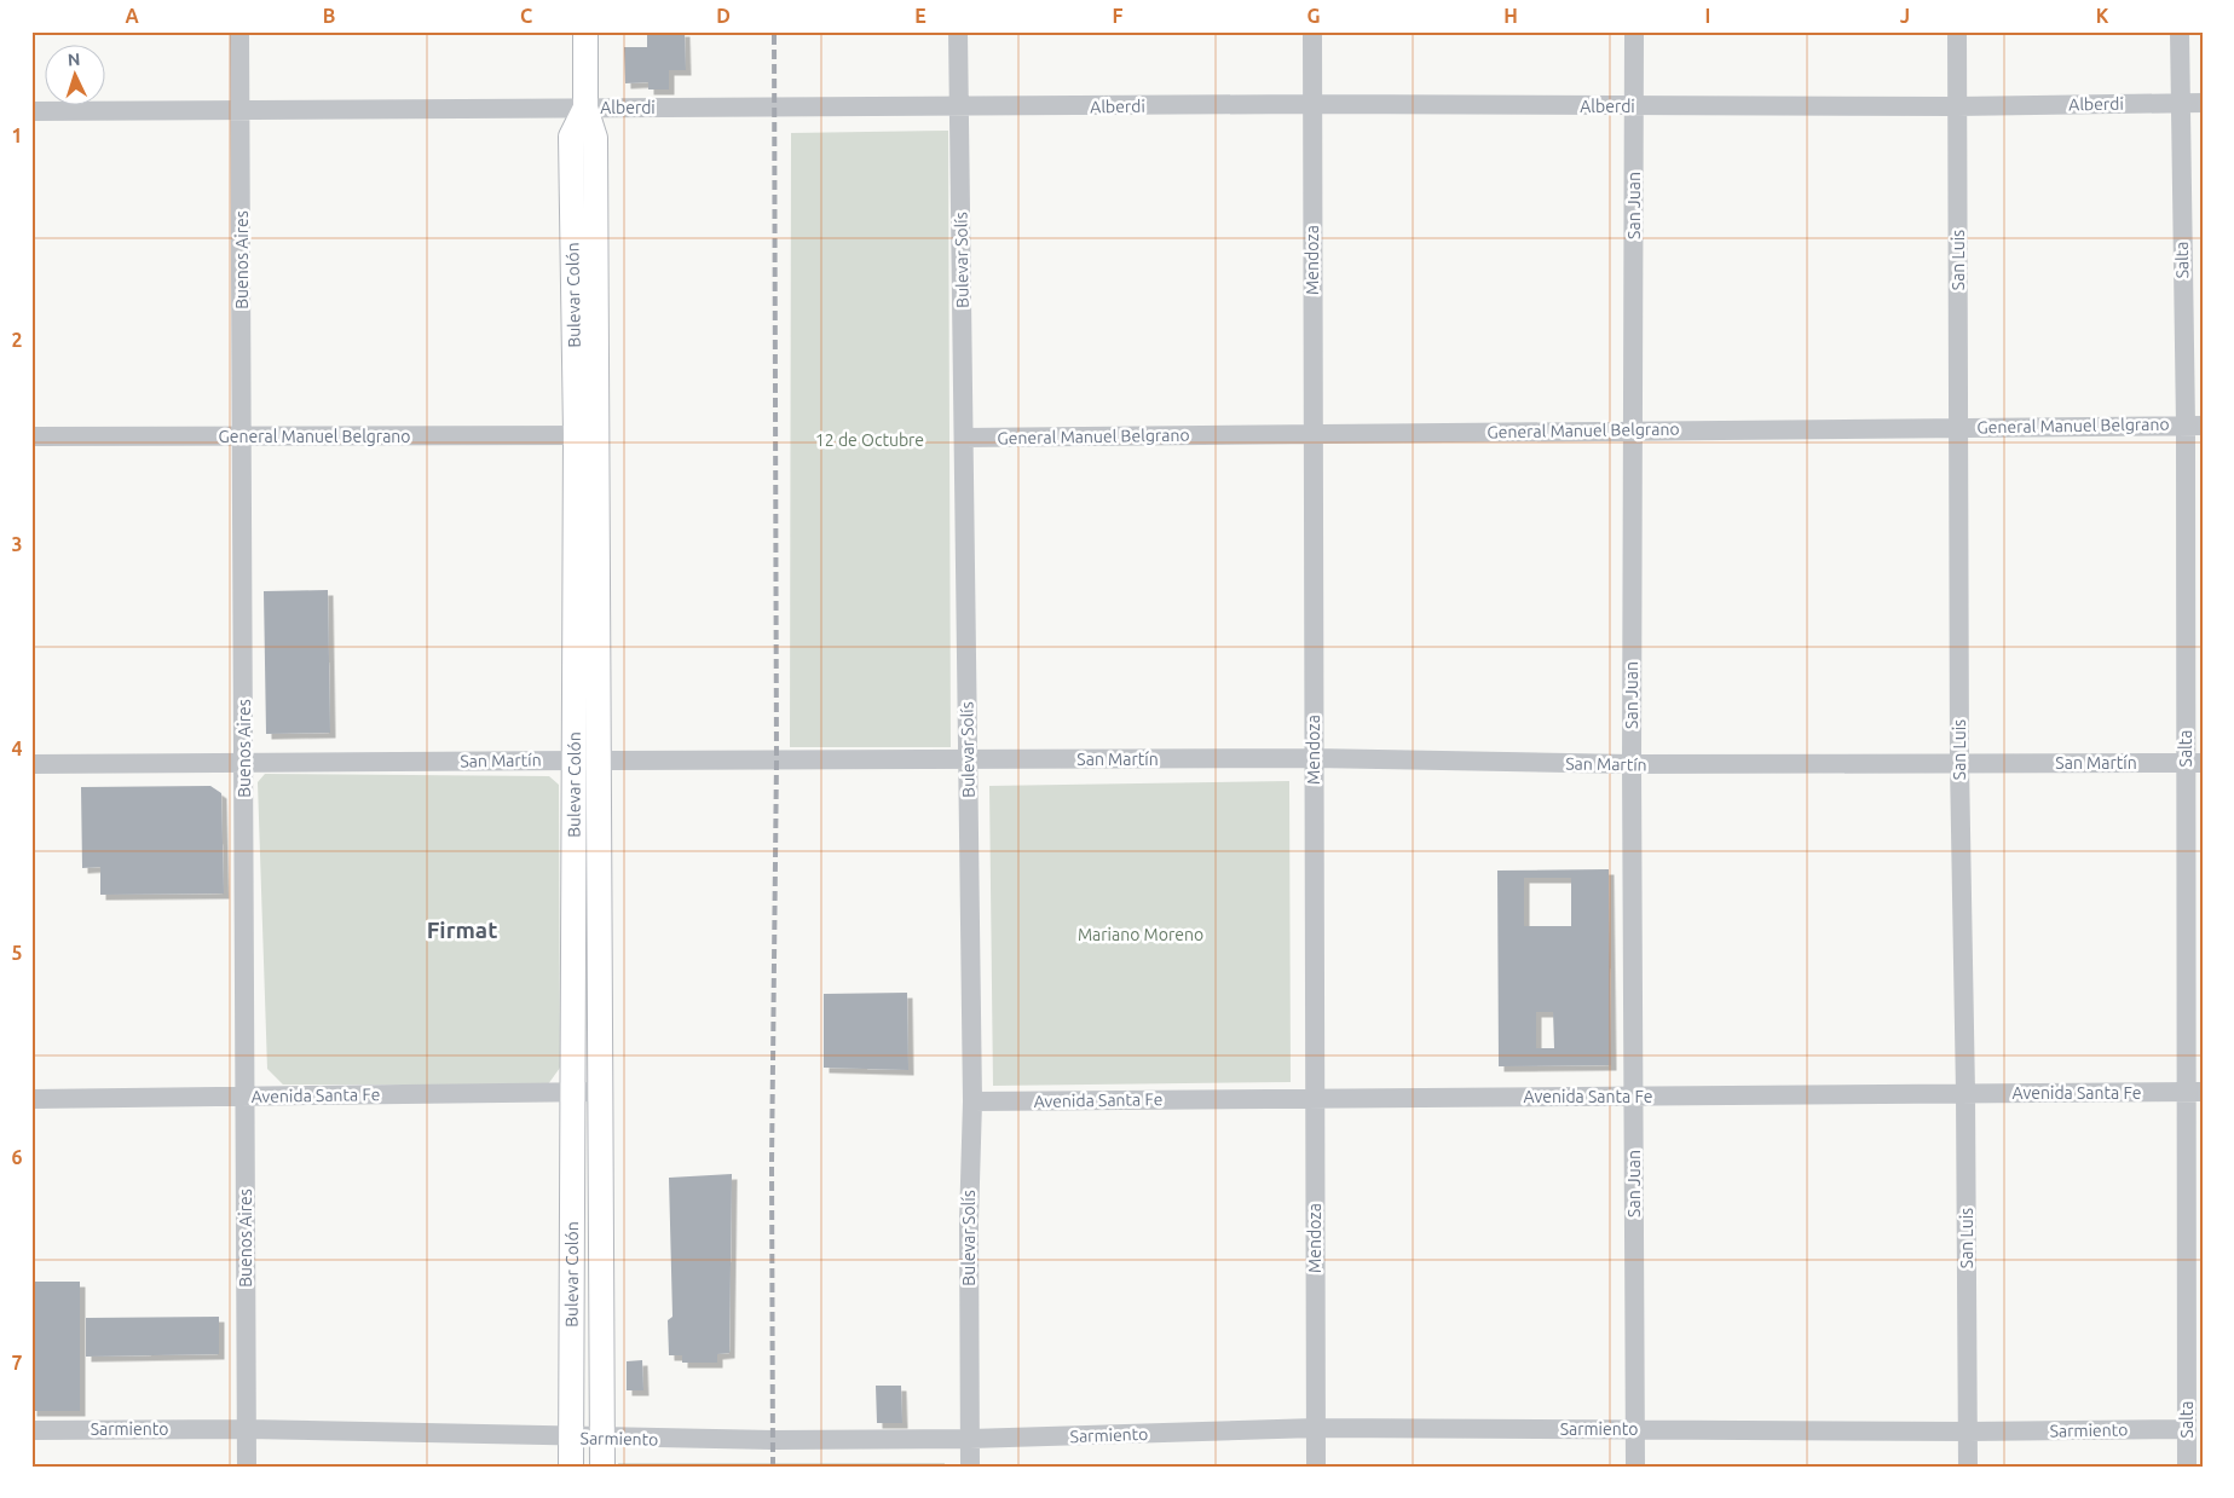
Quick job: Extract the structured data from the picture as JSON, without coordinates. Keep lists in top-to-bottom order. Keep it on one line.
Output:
{"streets":{"main road":["Bulevar Colón"],"street":["Alberdi","San Juan","Buenos Aires","Bulevar Solís","Mendoza","San Luis","Salta","General Manuel Belgrano","San Martín","Avenida Santa Fe","Sarmiento"]},"crossings":[["Alberdi","San Juan"],["Alberdi","Buenos Aires"],["Alberdi","Bulevar Solís"],["Alberdi","Mendoza"],["Alberdi","San Luis"],["Alberdi","Salta"],["Alberdi","Bulevar Colón"],["San Juan","General Manuel Belgrano"],["San Juan","San Martín"],["San Juan","Avenida Santa Fe"],["San Juan","Sarmiento"],["Buenos Aires","General Manuel Belgrano"],["Buenos Aires","San Martín"],["Buenos Aires","Avenida Santa Fe"],["Buenos Aires","Sarmiento"],["Bulevar Solís","General Manuel Belgrano"],["Bulevar Solís","San Martín"],["Bulevar Solís","Avenida Santa Fe"],["Bulevar Solís","Sarmiento"],["Mendoza","General Manuel Belgrano"],["Mendoza","San Martín"],["Mendoza","Avenida Santa Fe"],["Mendoza","Sarmiento"],["San Luis","General Manuel Belgrano"],["San Luis","San Martín"],["San Luis","Avenida Santa Fe"],["San Luis","Sarmiento"],["Salta","General Manuel Belgrano"],["Salta","San Martín"],["Salta","Avenida Santa Fe"],["Salta","Sarmiento"],["Bulevar Colón","General Manuel Belgrano"],["Bulevar Colón","San Martín"],["Bulevar Colón","Avenida Santa Fe"],["Bulevar Colón","Sarmiento"]],"districts":["Firmat"],"parks":["12 de Octubre","Mariano Moreno"],"north":"top","grid":{"columns":["A","B","C","D","E","F","G","H","I","J","K"],"rows":["1","2","3","4","5","6","7"]}}
